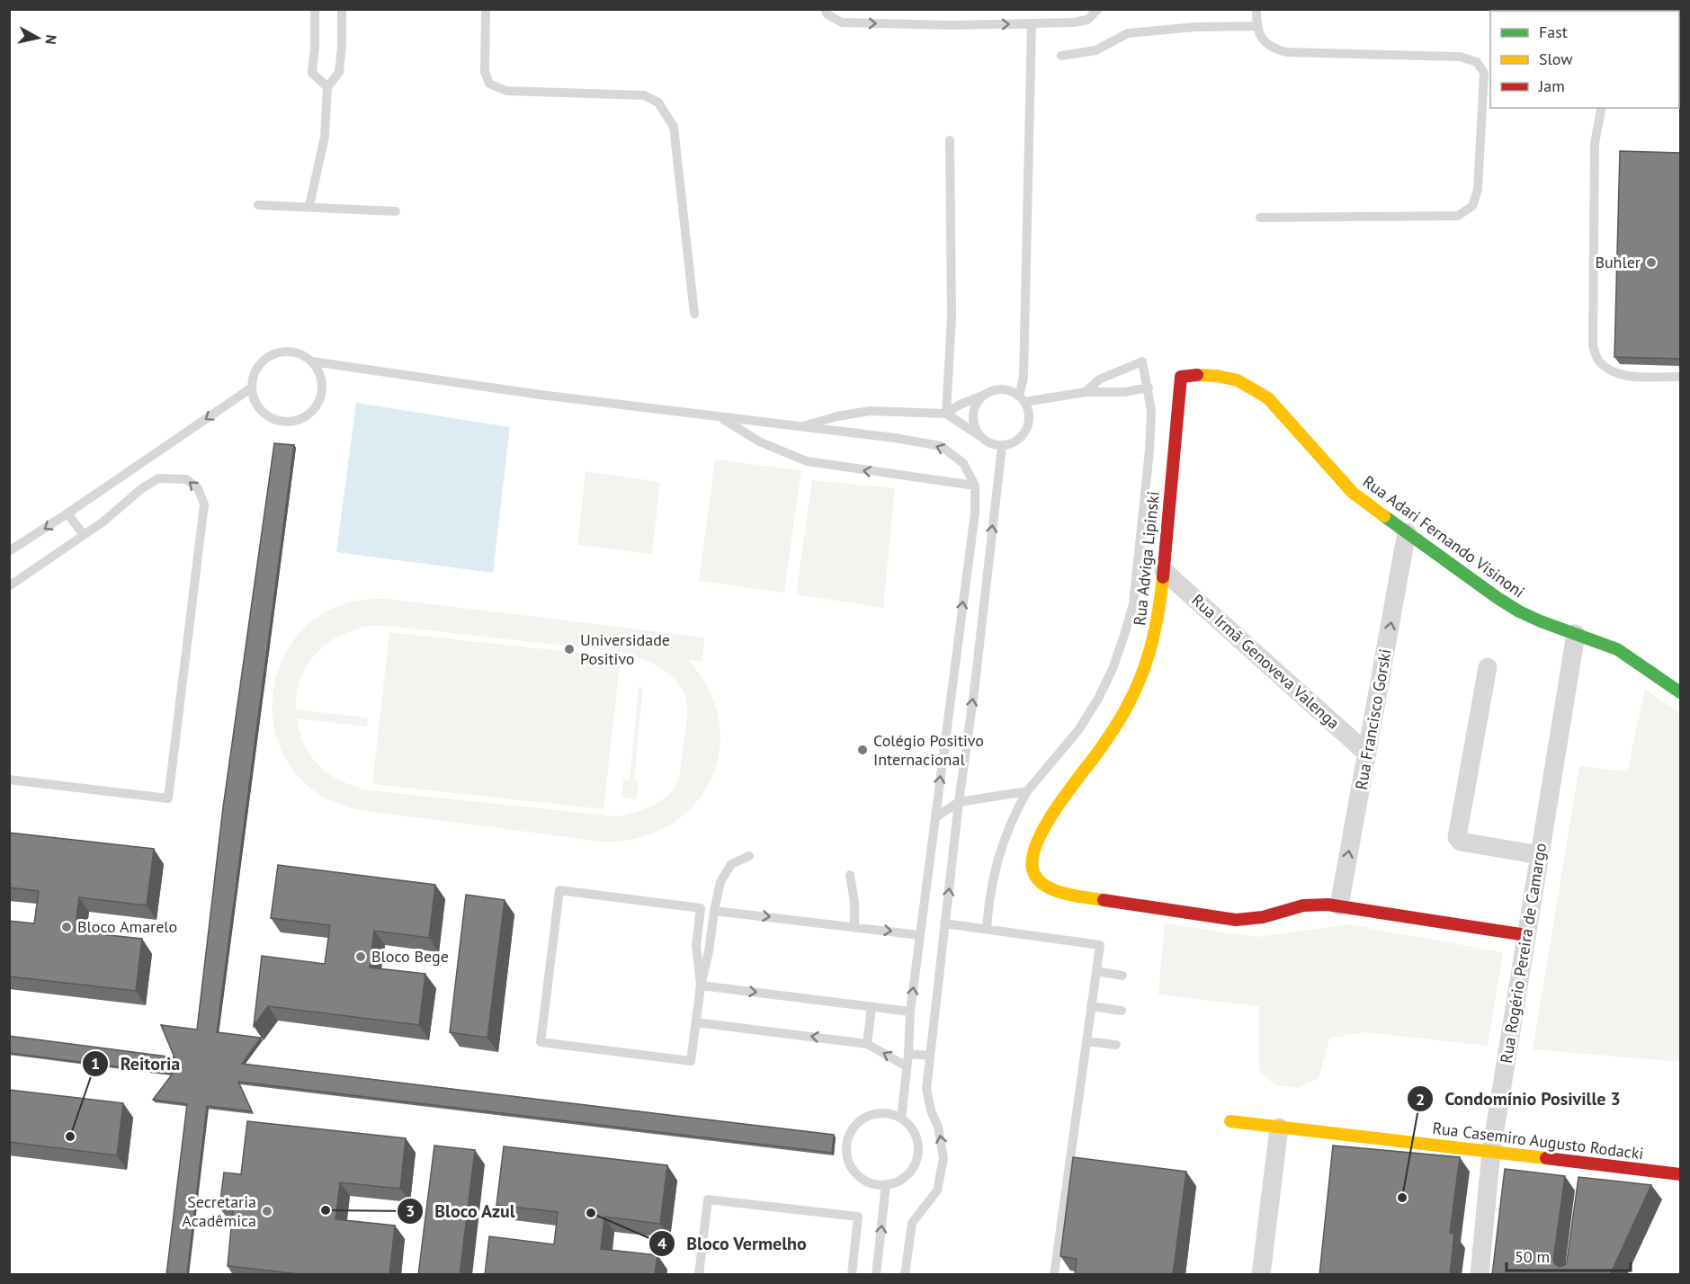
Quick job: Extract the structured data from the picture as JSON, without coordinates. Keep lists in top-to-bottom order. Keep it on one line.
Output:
{"streets":{"street":["Rua Adari Fernando Visinoni","Rua Adviga Lipinski","Rua Irmã Genoveva Valenga","Rua Francisco Gorski","Rua Rogério Pereira de Camargo","Rua Casemiro Augusto Rodacki"]},"crossings":[["Rua Adari Fernando Visinoni","Rua Adviga Lipinski"],["Rua Adari Fernando Visinoni","Rua Francisco Gorski"],["Rua Adari Fernando Visinoni","Rua Rogério Pereira de Camargo"],["Rua Adviga Lipinski","Rua Irmã Genoveva Valenga"],["Rua Adviga Lipinski","Rua Francisco Gorski"],["Rua Irmã Genoveva Valenga","Rua Francisco Gorski"],["Rua Rogério Pereira de Camargo","Rua Casemiro Augusto Rodacki"]],"one_way":["Rua Francisco Gorski"],"places":["Buhler","Universidade Positivo","Colégio Positivo Internacional","Bloco Amarelo","Bloco Bege","Reitoria","Condomínio Posiville 3","Bloco Azul","Secretaria Acadêmica","Bloco Vermelho"],"legend":["Fast","Slow","Jam"],"scale_bar":"50 m","north":"right"}
